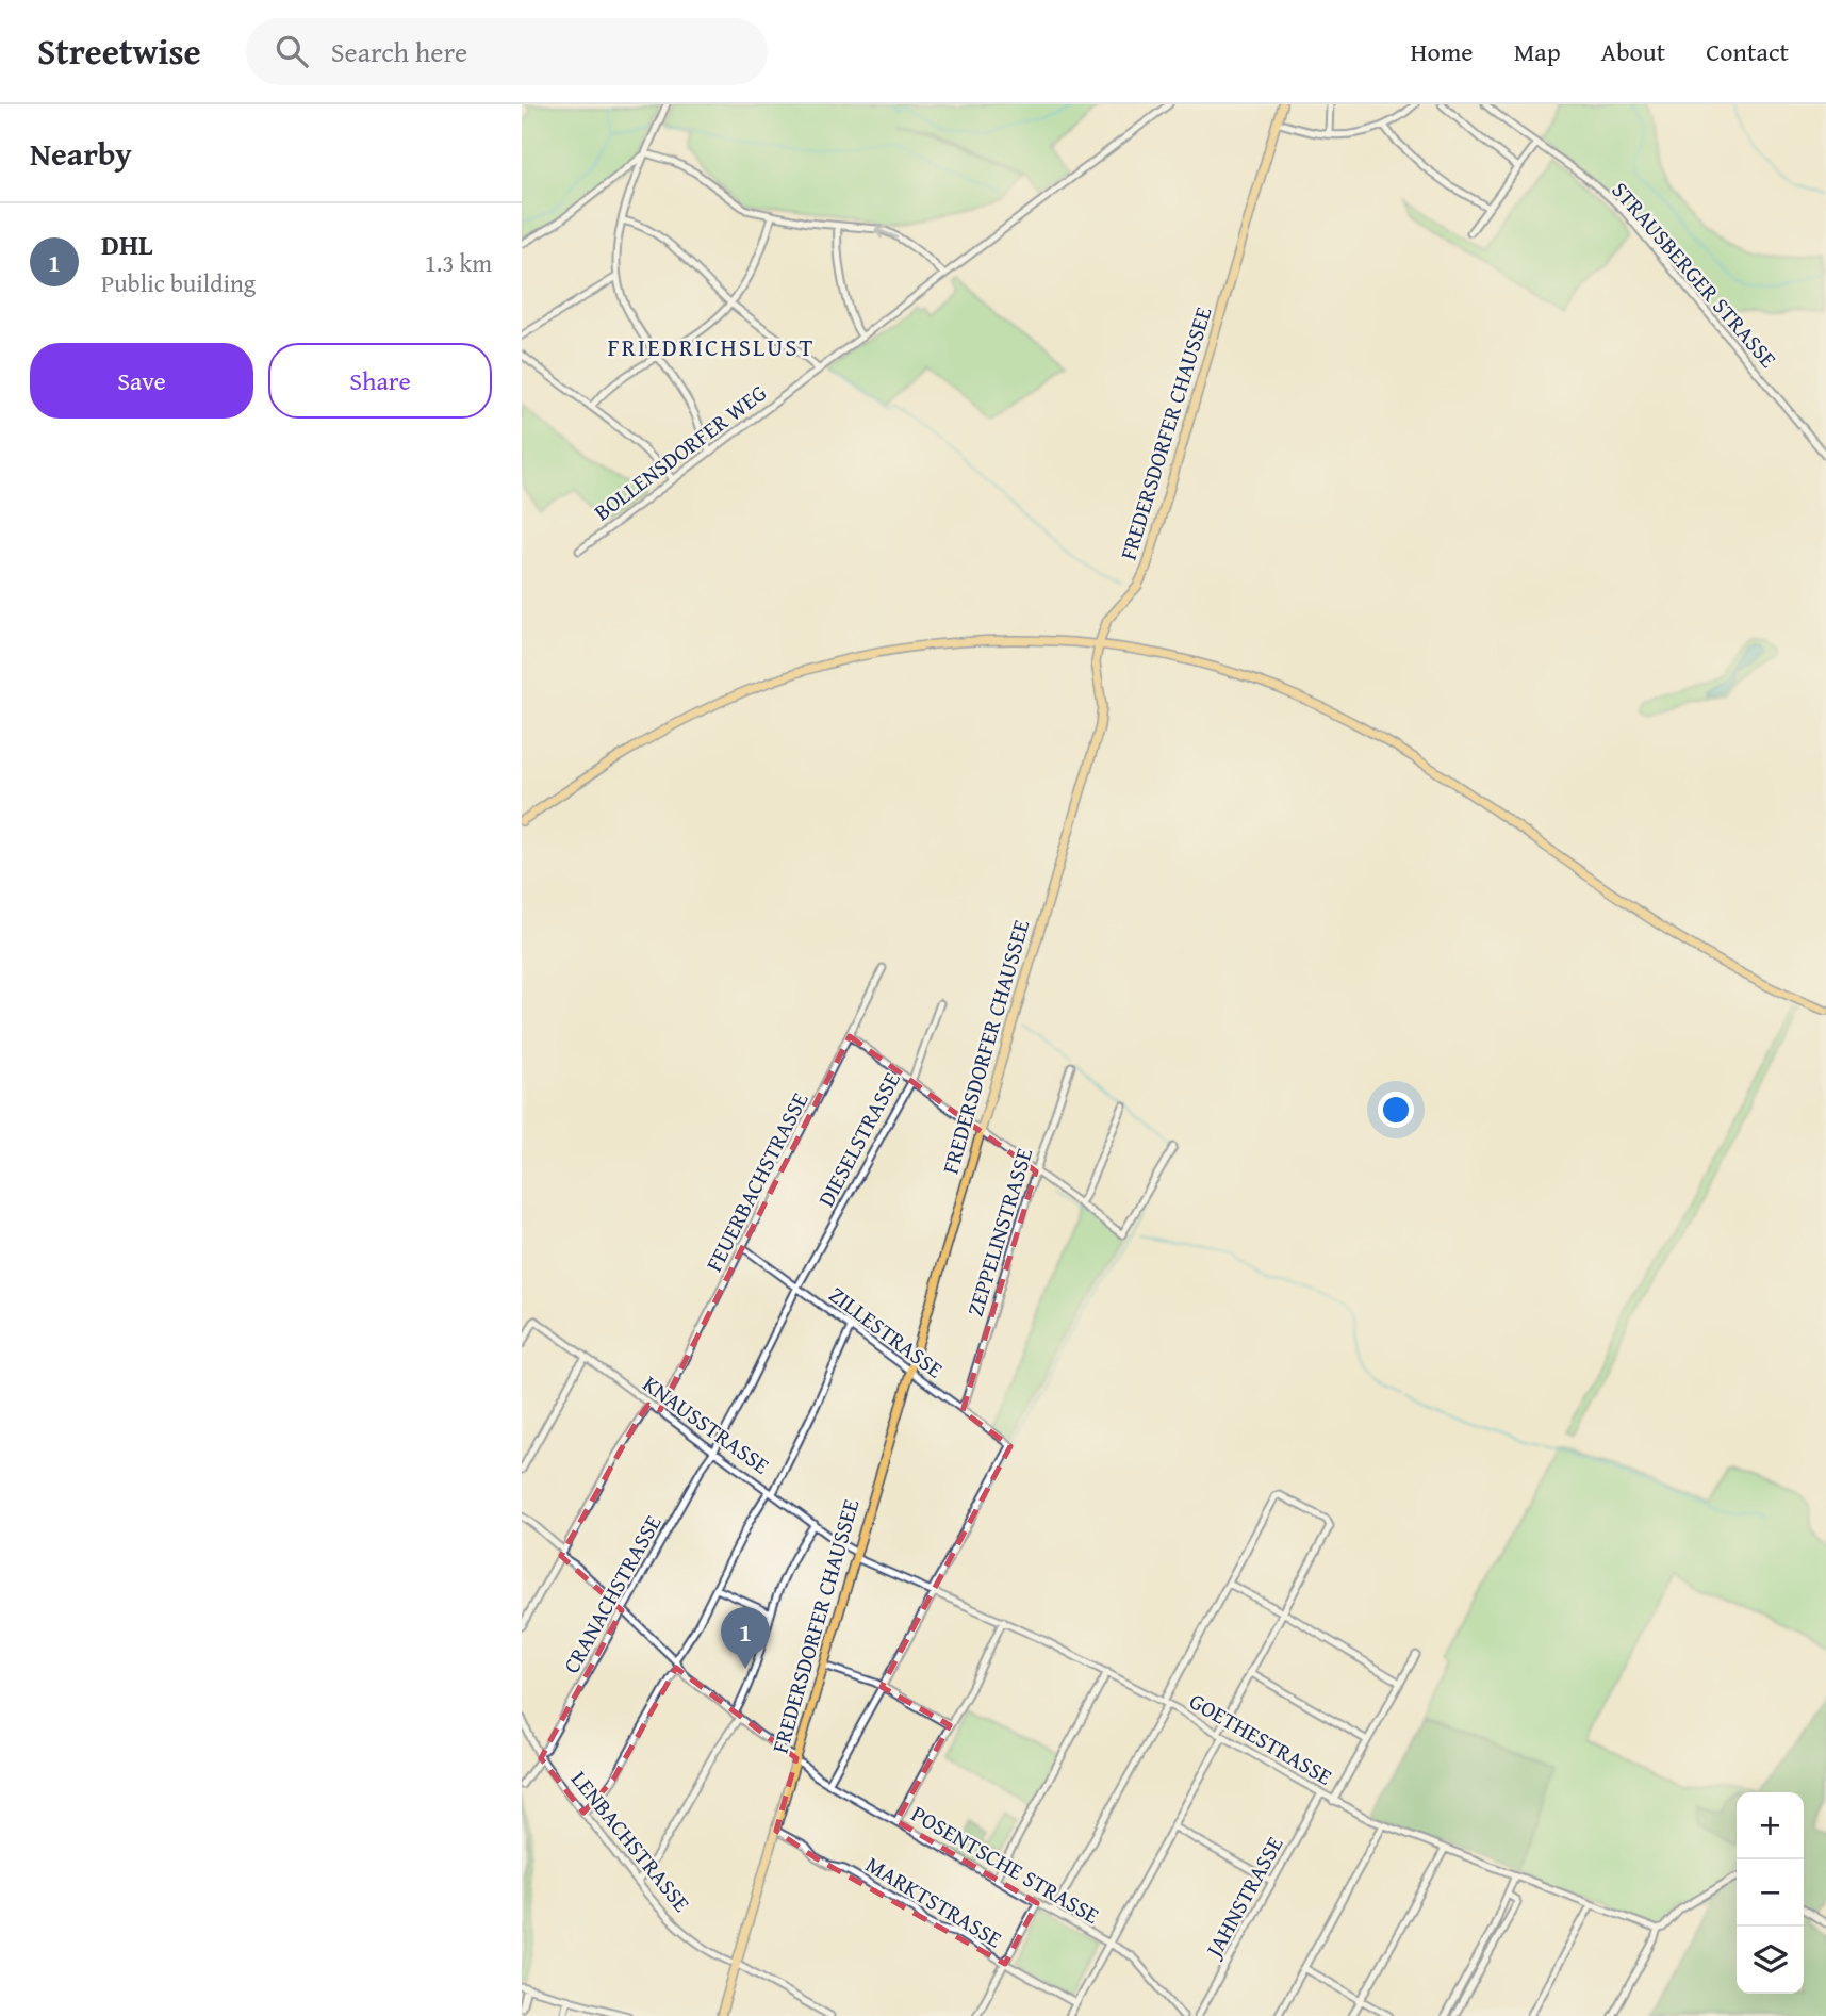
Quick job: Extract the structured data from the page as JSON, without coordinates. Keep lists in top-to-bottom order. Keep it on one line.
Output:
{"streets":{"main road":["FREDERSDORFER CHAUSSEE"],"street":["STRAUSBERGER STRASSE","BOLLENSDORFER WEG","DIESELSTRASSE","FEUERBACHSTRASSE","ZEPPELINSTRASSE","ZILLESTRASSE","KNAUSSTRASSE","CRANACHSTRASSE","GOETHESTRASSE","LENBACHSTRASSE","POSENTSCHE STRASSE","JAHNSTRASSE","MARKTSTRASSE"]},"crossings":[["FREDERSDORFER CHAUSSEE","ZILLESTRASSE"],["FREDERSDORFER CHAUSSEE","KNAUSSTRASSE"],["FREDERSDORFER CHAUSSEE","GOETHESTRASSE"],["FREDERSDORFER CHAUSSEE","LENBACHSTRASSE"],["FREDERSDORFER CHAUSSEE","POSENTSCHE STRASSE"],["FREDERSDORFER CHAUSSEE","MARKTSTRASSE"],["DIESELSTRASSE","ZILLESTRASSE"],["DIESELSTRASSE","KNAUSSTRASSE"],["DIESELSTRASSE","CRANACHSTRASSE"],["FEUERBACHSTRASSE","ZILLESTRASSE"],["FEUERBACHSTRASSE","KNAUSSTRASSE"],["ZEPPELINSTRASSE","ZILLESTRASSE"],["ZILLESTRASSE","GOETHESTRASSE"],["KNAUSSTRASSE","CRANACHSTRASSE"],["KNAUSSTRASSE","GOETHESTRASSE"],["CRANACHSTRASSE","LENBACHSTRASSE"],["CRANACHSTRASSE","POSENTSCHE STRASSE"],["GOETHESTRASSE","JAHNSTRASSE"]],"districts":["FRIEDRICHSLUST"],"page":{"header":"Streetwise","search":"Search here","nav":["Home","Map","About","Contact"],"heading":"Nearby","list":[{"mark":"1","name":"DHL","note":"Public building","value":"1.3 km"}],"buttons":["Save","Share"],"pins":"1","map_buttons":["+","−"]}}
